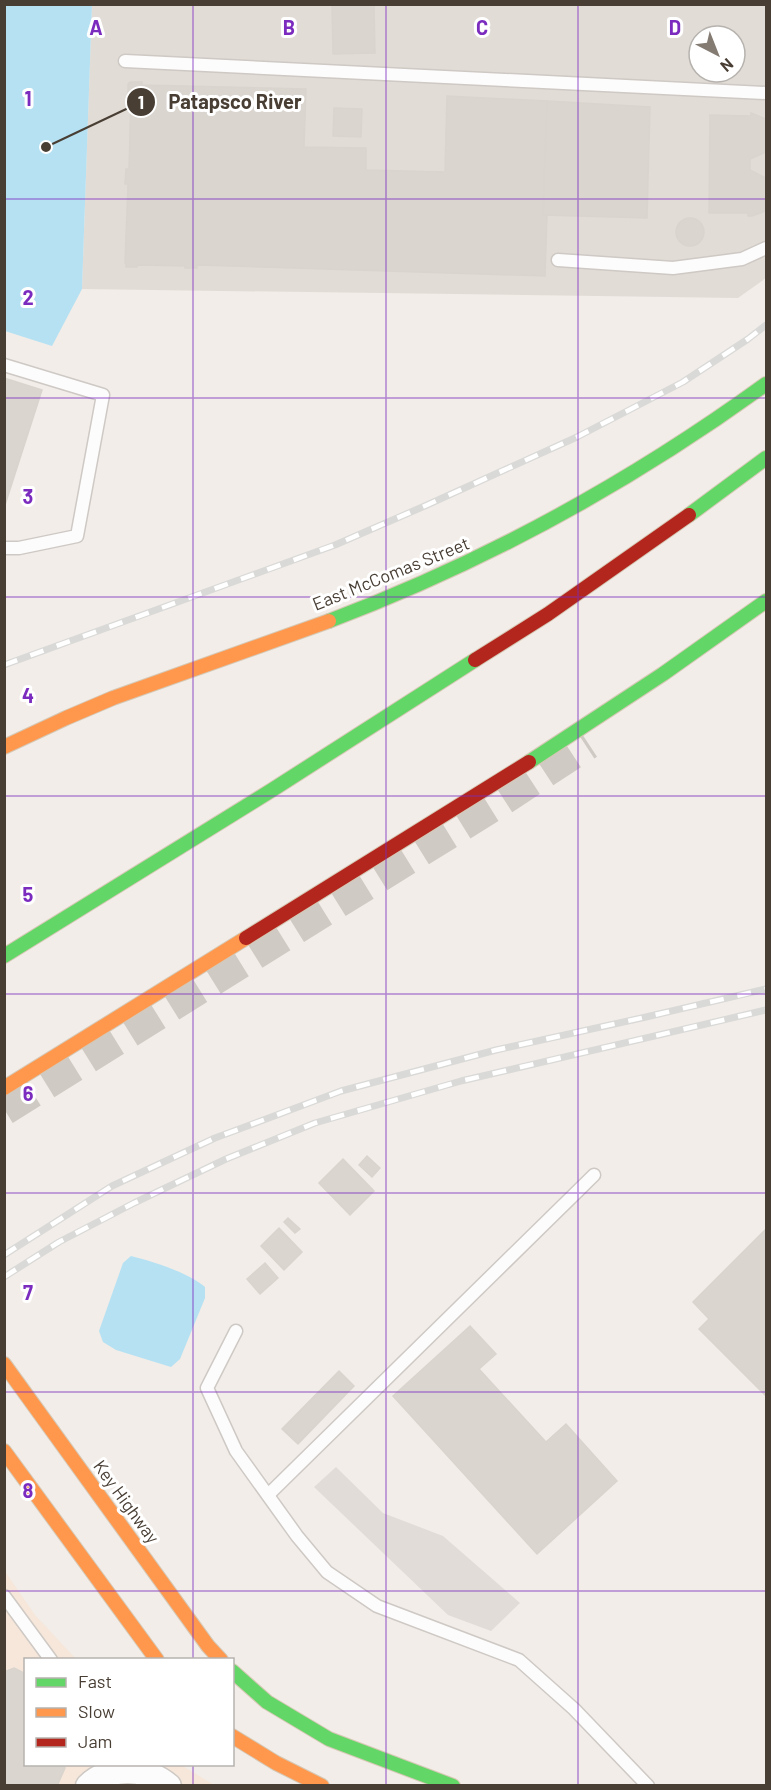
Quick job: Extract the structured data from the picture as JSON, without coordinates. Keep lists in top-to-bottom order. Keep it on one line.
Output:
{"streets":{"main road":["East McComas Street","Key Highway"]},"places":["Patapsco River"],"legend":["Fast","Slow","Jam"],"north":"bottom right","grid":{"columns":["A","B","C","D"],"rows":["1","2","3","4","5","6","7","8"]}}
